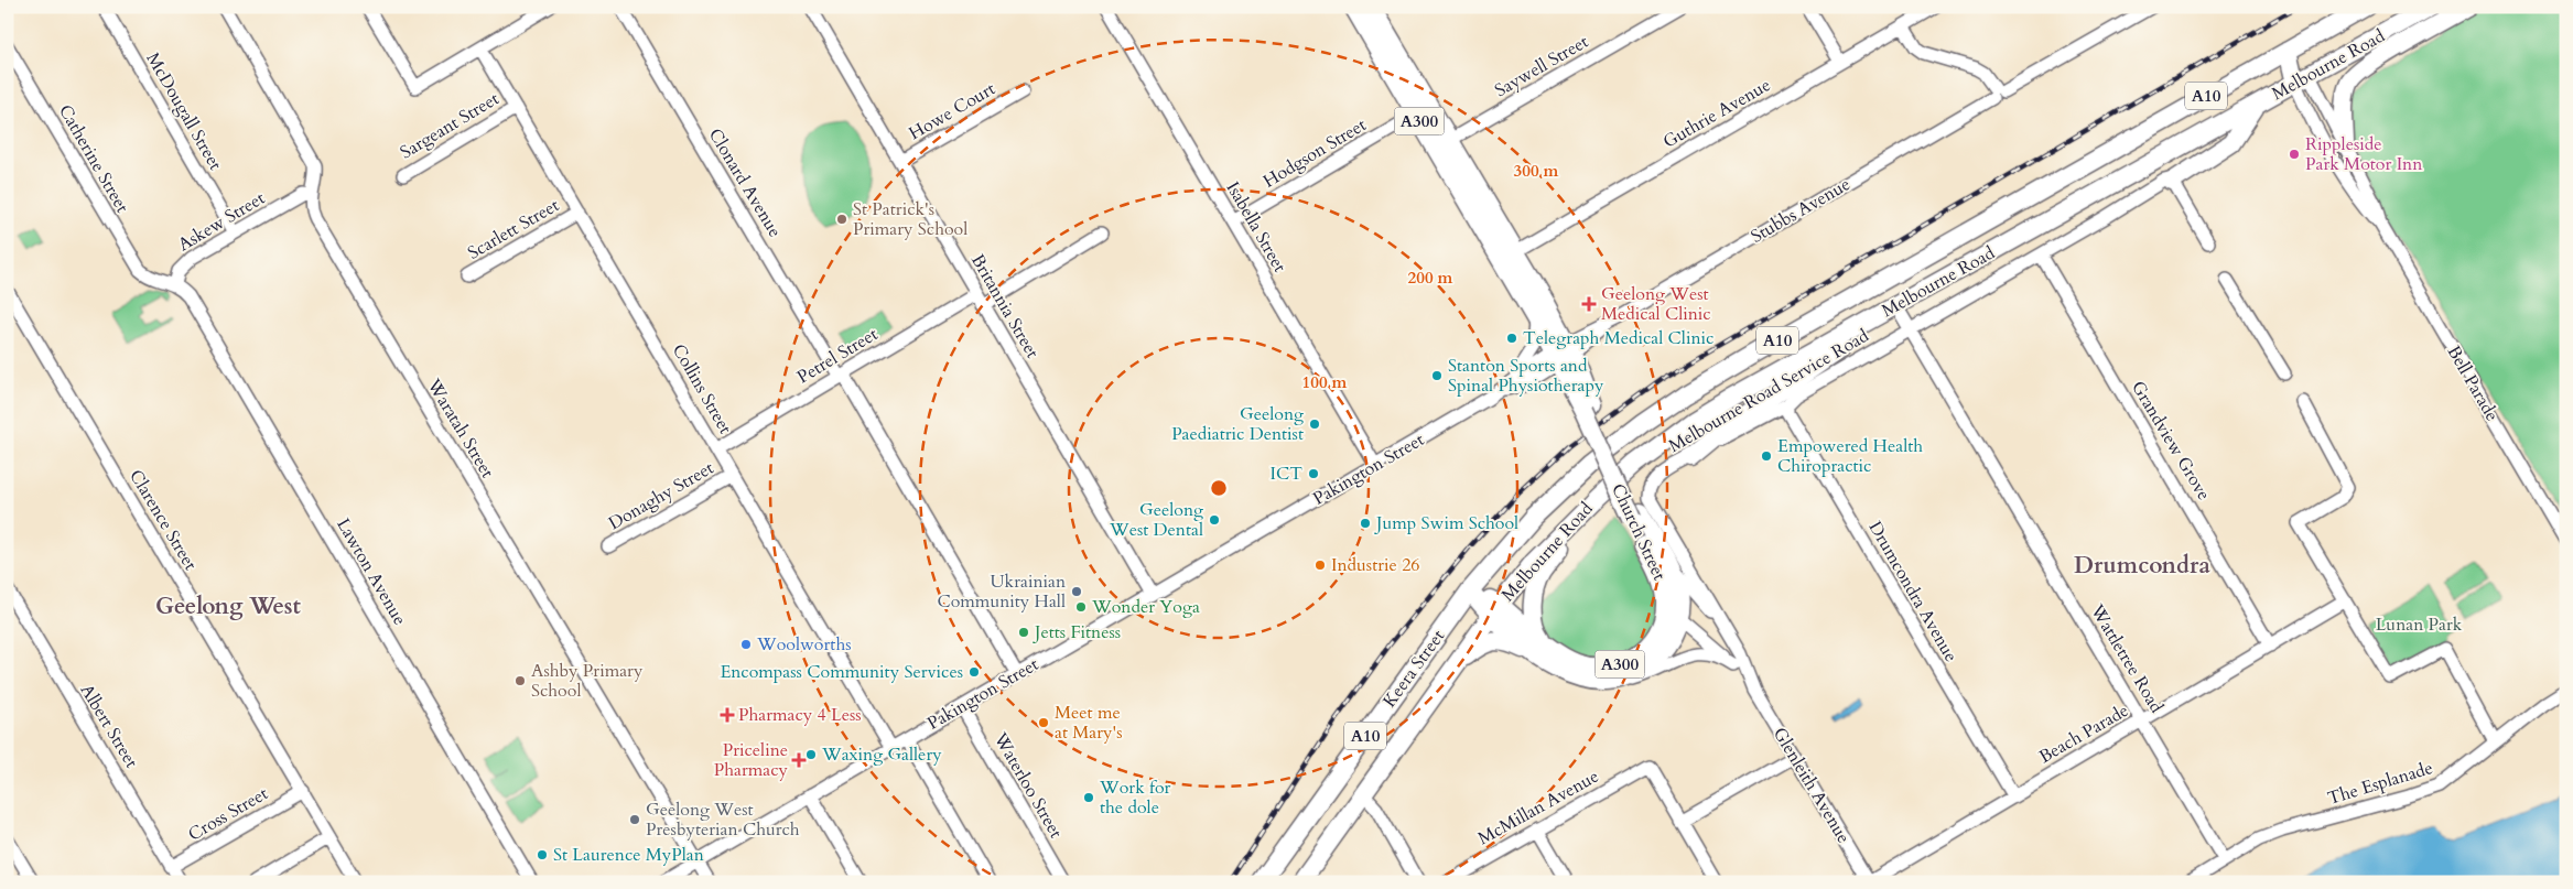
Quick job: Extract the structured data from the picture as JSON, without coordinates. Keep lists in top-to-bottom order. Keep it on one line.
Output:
{"streets":{"highway":["Melbourne Road","A10","A300","Bell Parade","Church Street","Keera Street","Glenleith Avenue"],"street":["Saywell Street","McDougall Street","Howe Court","Guthrie Avenue","Sargeant Street","Hodgson Street","Catherine Street","Clonard Avenue","Stubbs Avenue","Askew Street","Isabella Street","Scarlett Street","Britannia Street","Petrel Street","Collins Street","Melbourne Road Service Road","Waratah Street","Grandview Grove","Pakington Street","Donaghy Street","Clarence Street","Lawton Avenue","Drumcondra Avenue","Wattletree Road","Albert Street","Beach Parade","The Esplanade","Waterloo Street","McMillan Avenue","Cross Street"]},"crossings":[["Melbourne Road","Bell Parade"],["Melbourne Road","Church Street"],["Melbourne Road","Wattletree Road"],["Melbourne Road","Keera Street"],["Saywell Street","Church Street"],["McDougall Street","Askew Street"],["Howe Court","Britannia Street"],["Guthrie Avenue","Church Street"],["Sargeant Street","Collins Street"],["Hodgson Street","Isabella Street"],["Hodgson Street","Church Street"],["Catherine Street","Askew Street"],["Catherine Street","Lawton Avenue"],["Clonard Avenue","Petrel Street"],["Clonard Avenue","Pakington Street"],["Stubbs Avenue","Pakington Street"],["Stubbs Avenue","Church Street"],["Askew Street","Waratah Street"],["Askew Street","Lawton Avenue"],["Isabella Street","Pakington Street"],["Scarlett Street","Collins Street"],["Britannia Street","Petrel Street"],["Britannia Street","Pakington Street"],["Petrel Street","Collins Street"],["Collins Street","Pakington Street"],["Collins Street","Donaghy Street"],["Melbourne Road Service Road","Grandview Grove"],["Melbourne Road Service Road","Drumcondra Avenue"],["Melbourne Road Service Road","Wattletree Road"],["Melbourne Road Service Road","Glenleith Avenue"],["Waratah Street","Pakington Street"],["Grandview Grove","Beach Parade"],["Pakington Street","Church Street"],["Pakington Street","Waterloo Street"],["Clarence Street","Cross Street"],["Church Street","Keera Street"],["Church Street","Glenleith Avenue"],["Drumcondra Avenue","Beach Parade"],["Wattletree Road","Beach Parade"],["Wattletree Road","The Esplanade"],["Albert Street","Cross Street"],["Beach Parade","Glenleith Avenue"]],"districts":["Drumcondra","Geelong West"],"parks":["Lunan Park"],"places":{"other":["Rippleside Park Motor Inn","St Patrick's Primary School","Telegraph Medical Clinic","Stanton Sports and Spinal Physiotherapy","Geelong Paediatric Dentist","Empowered Health Chiropractic","ICT","Geelong West Dental","Jump Swim School","Industrie 26","Ukrainian Community Hall","Wonder Yoga","Jetts Fitness","Woolworths","Encompass Community Services","Ashby Primary School","Meet me at Mary's","Waxing Gallery","Work for the dole","Geelong West Presbyterian Church","St Laurence MyPlan"],"health":["Geelong West Medical Clinic","Pharmacy 4 Less","Priceline Pharmacy"]},"rings":["300 m","200 m","100 m"]}
